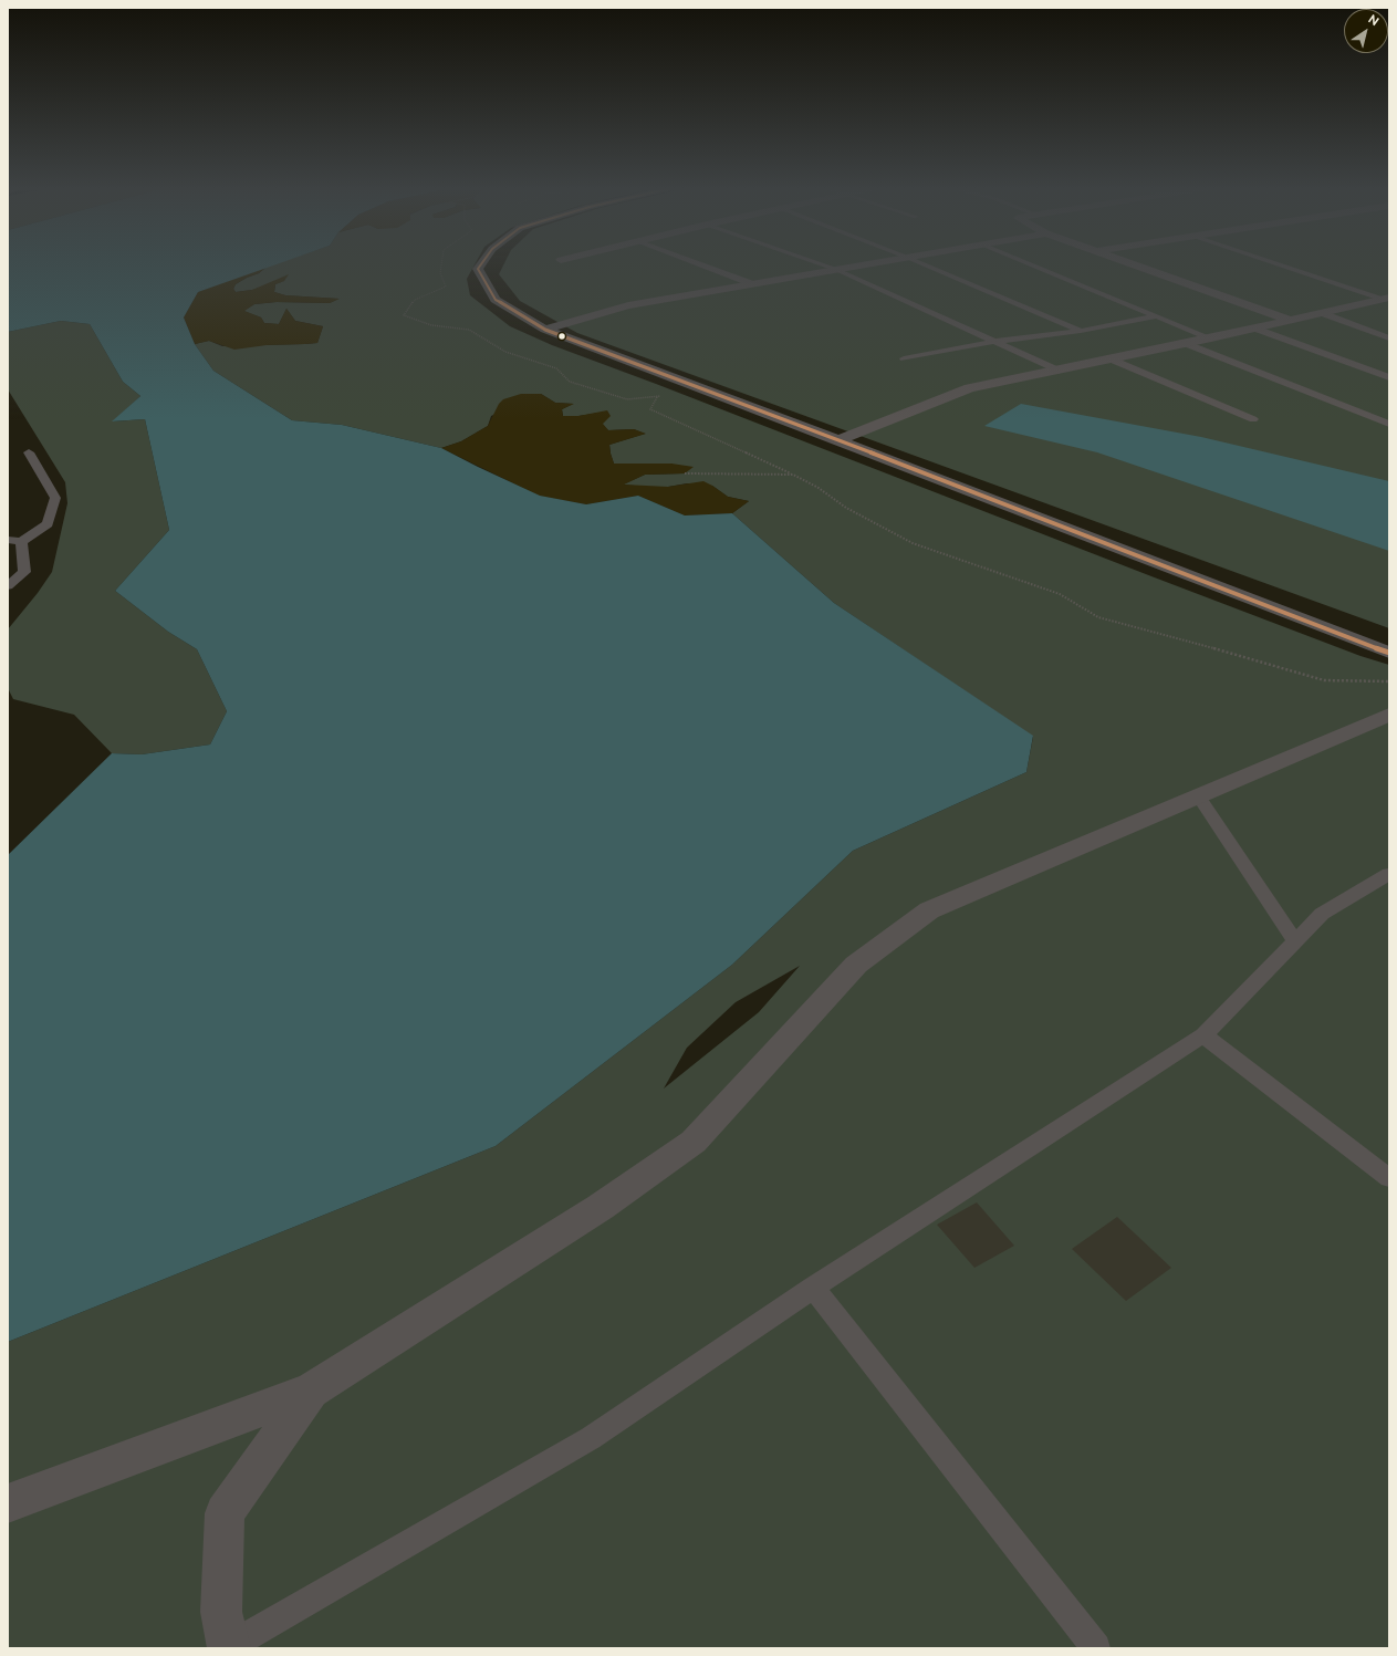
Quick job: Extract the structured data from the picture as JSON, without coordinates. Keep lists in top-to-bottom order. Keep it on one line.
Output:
{"north":"top right"}
